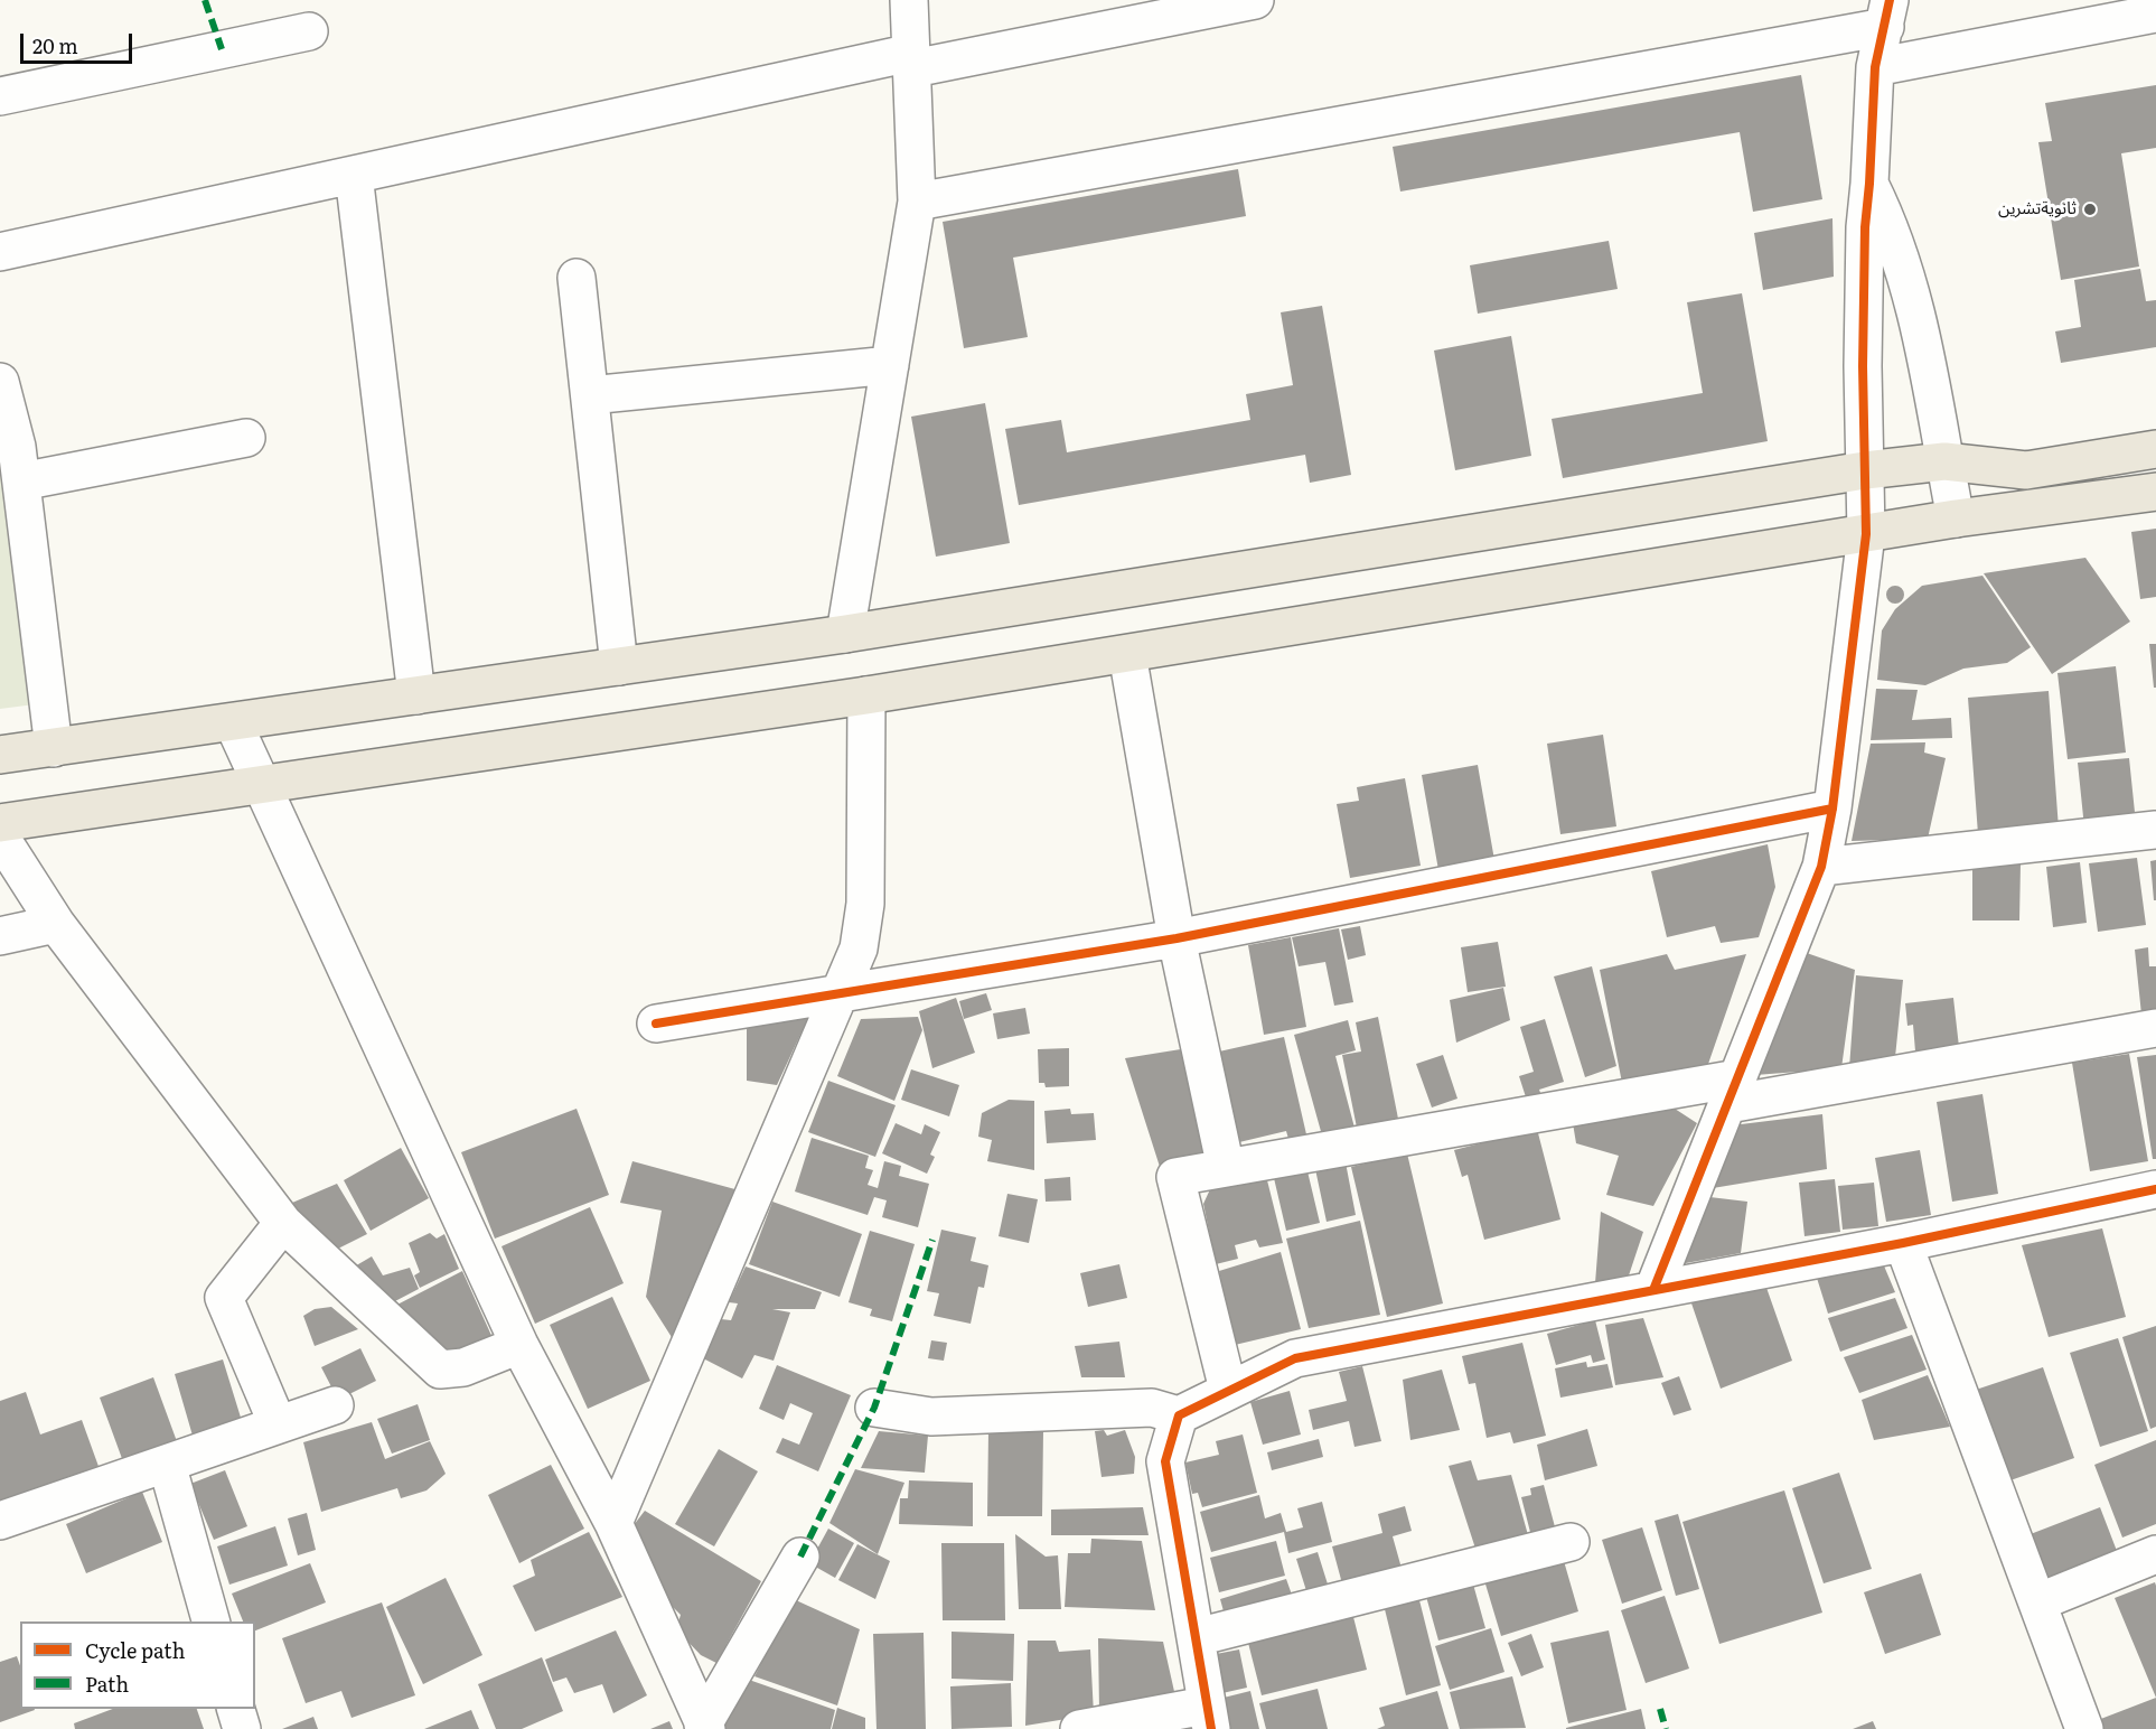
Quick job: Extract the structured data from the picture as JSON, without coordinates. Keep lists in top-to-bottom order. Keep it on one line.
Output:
{"places":["ثانويةتشرين"],"legend":["Cycle path","Path"],"scale_bar":"20 m"}
